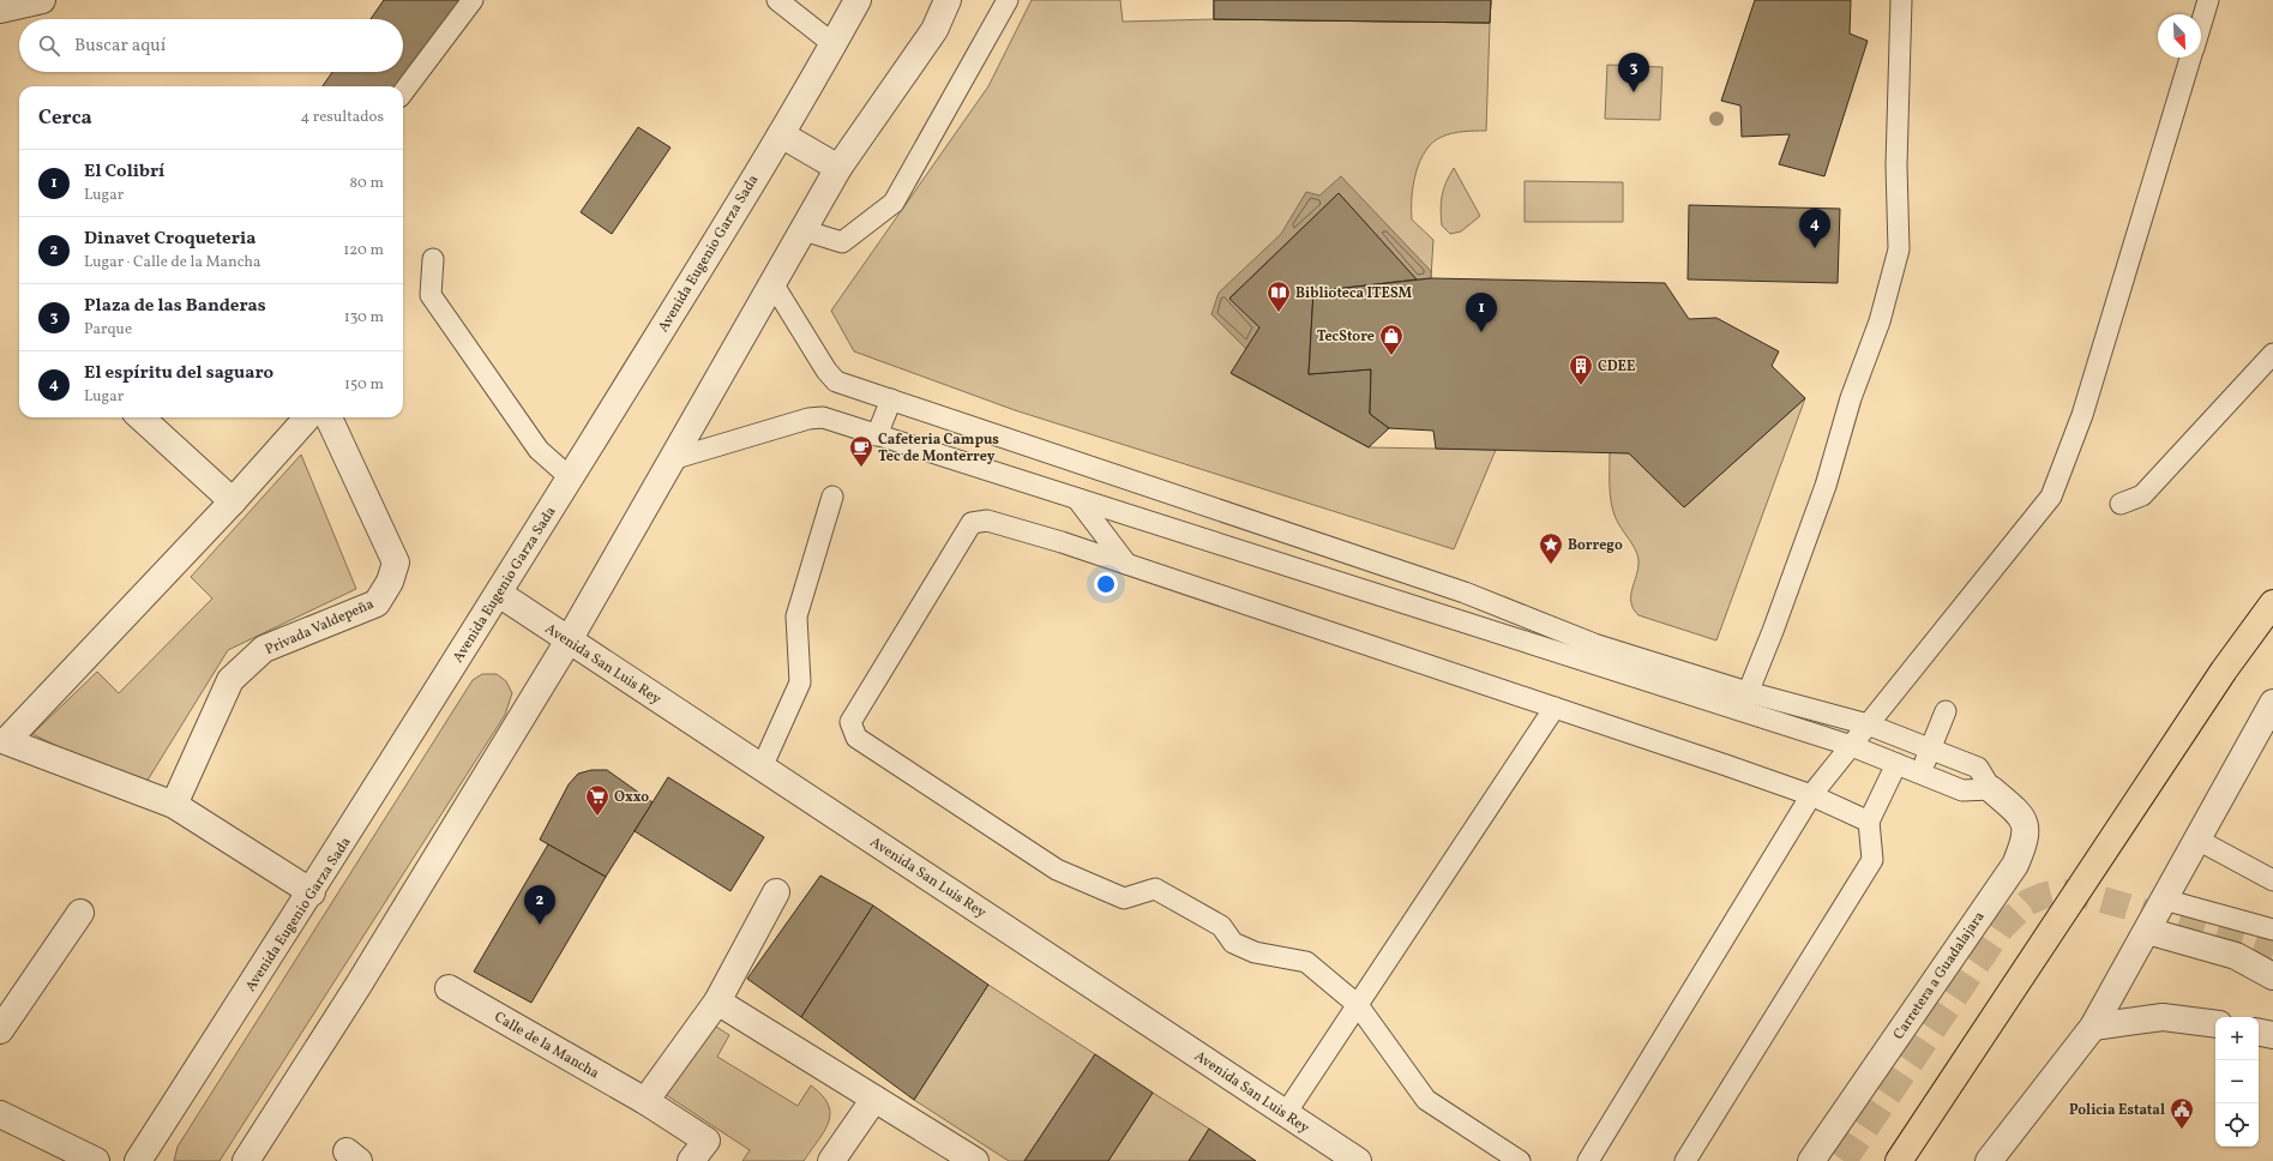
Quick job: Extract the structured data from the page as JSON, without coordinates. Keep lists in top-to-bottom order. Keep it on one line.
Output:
{"streets":{"street":["Avenida Eugenio Garza Sada","Privada Valdepeña","Avenida San Luis Rey","Carretera a Guadalajara","Calle de la Mancha"]},"crossings":[["Avenida Eugenio Garza Sada","Avenida San Luis Rey"]],"places":{"library":["Biblioteca ITESM"],"shop":["TecStore"],"building":["CDEE"],"cafe":["Cafeteria Campus Tec de Monterrey"],"place":["Borrego"],"supermarket":["Oxxo"],"public building":["Policia Estatal"]},"north":"bottom right","page":{"search":"Buscar aquí","pins":["3","4","1","2"],"heading":["Cerca","4 resultados"],"list":[{"mark":"1","name":"El Colibrí","note":"Lugar","value":"80 m"},{"mark":"2","name":"Dinavet Croqueteria","note":"Lugar · Calle de la Mancha","value":"120 m"},{"mark":"3","name":"Plaza de las Banderas","note":"Parque","value":"130 m"},{"mark":"4","name":"El espíritu del saguaro","note":"Lugar","value":"150 m"}],"map_buttons":["+","−"]}}
